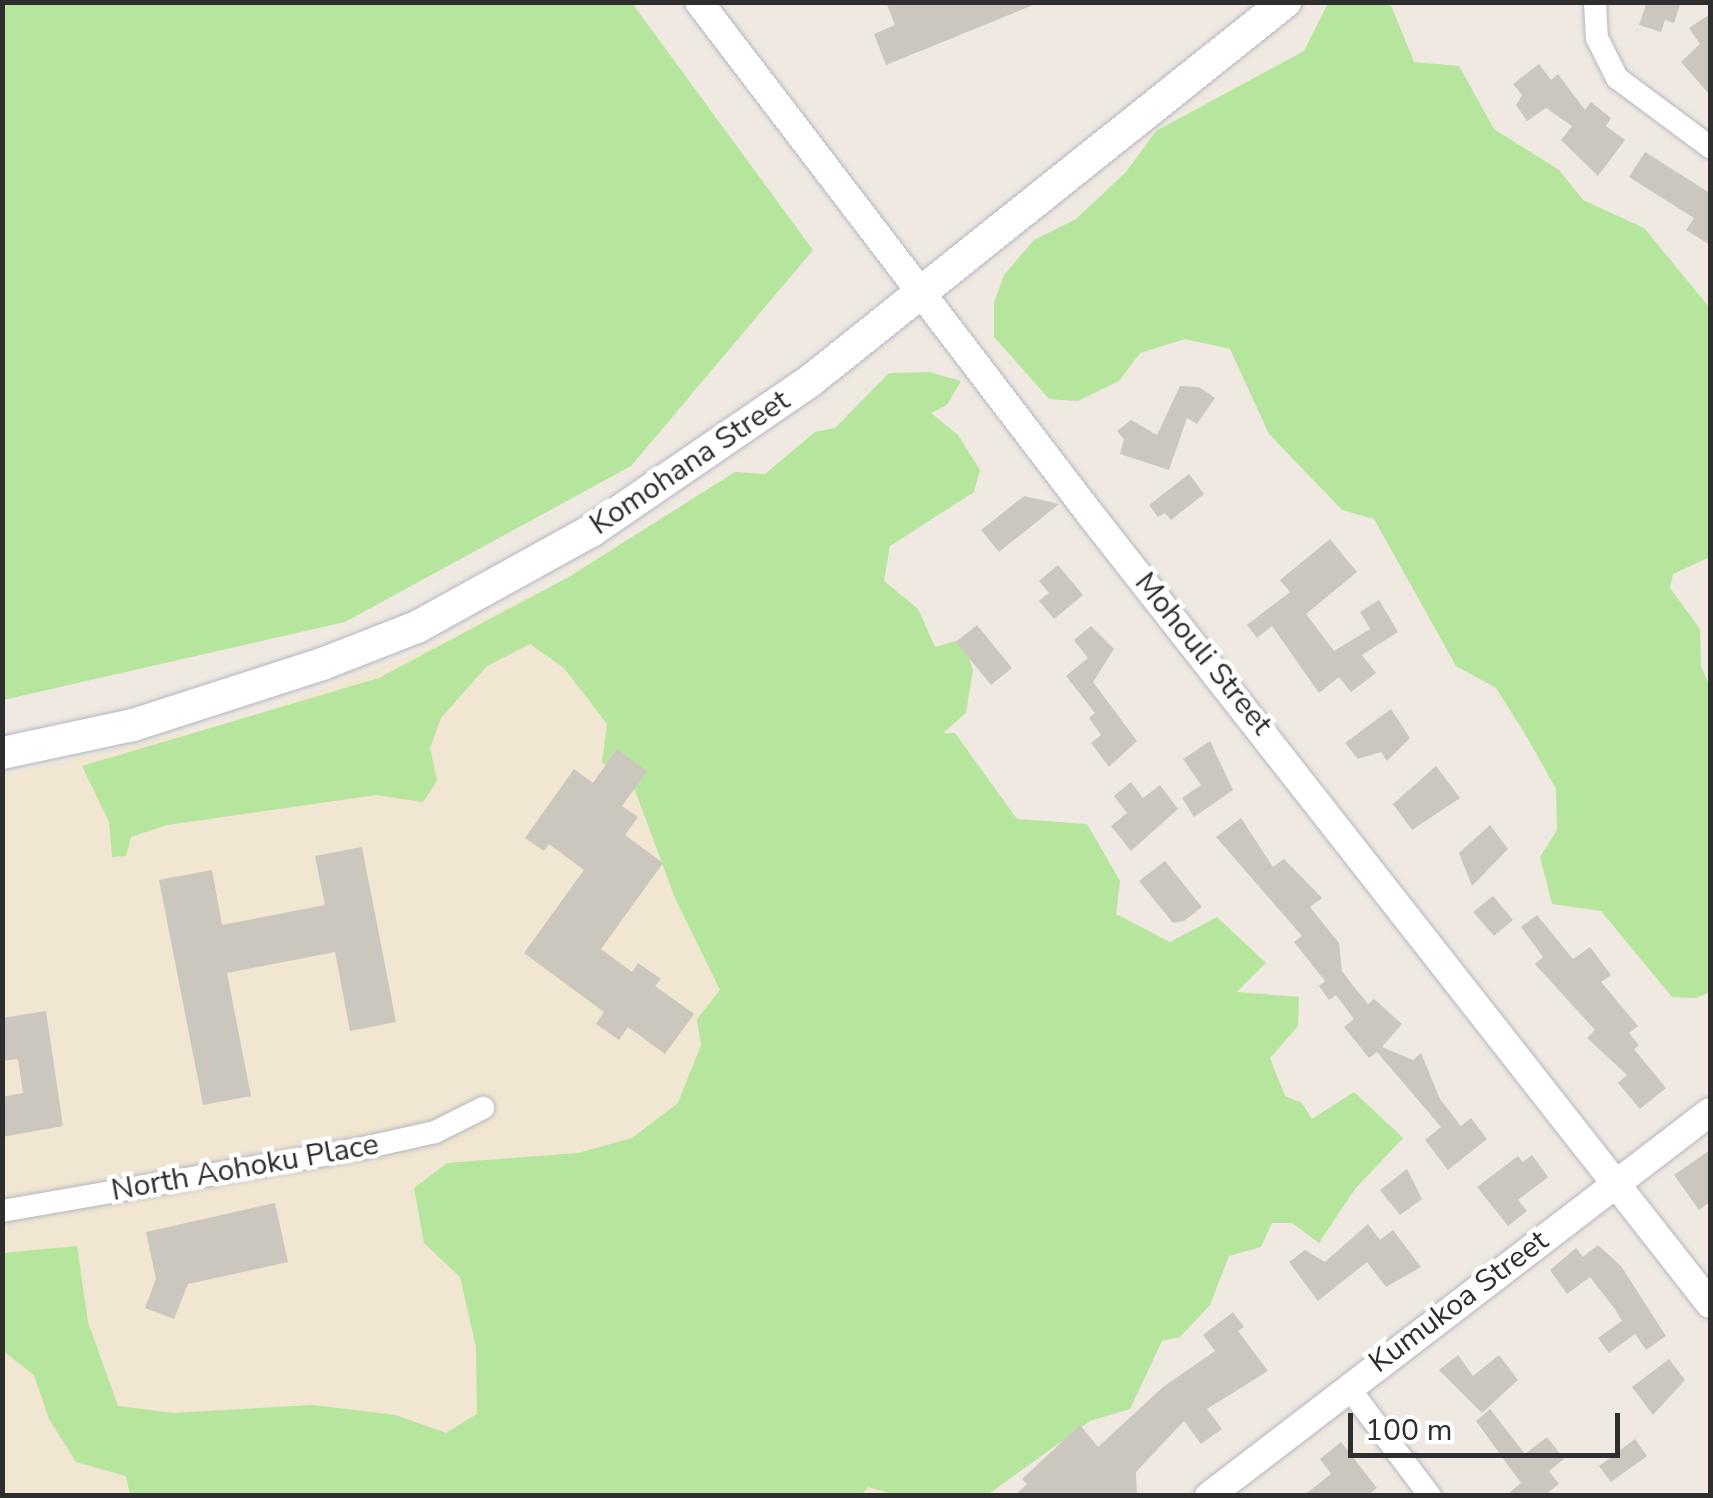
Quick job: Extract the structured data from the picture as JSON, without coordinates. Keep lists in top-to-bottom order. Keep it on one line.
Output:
{"streets":{"main road":["Komohana Street"],"street":["Mohouli Street","North Aohoku Place","Kumukoa Street"]},"crossings":[["Komohana Street","Mohouli Street"],["Mohouli Street","Kumukoa Street"]],"scale_bar":"100 m"}
